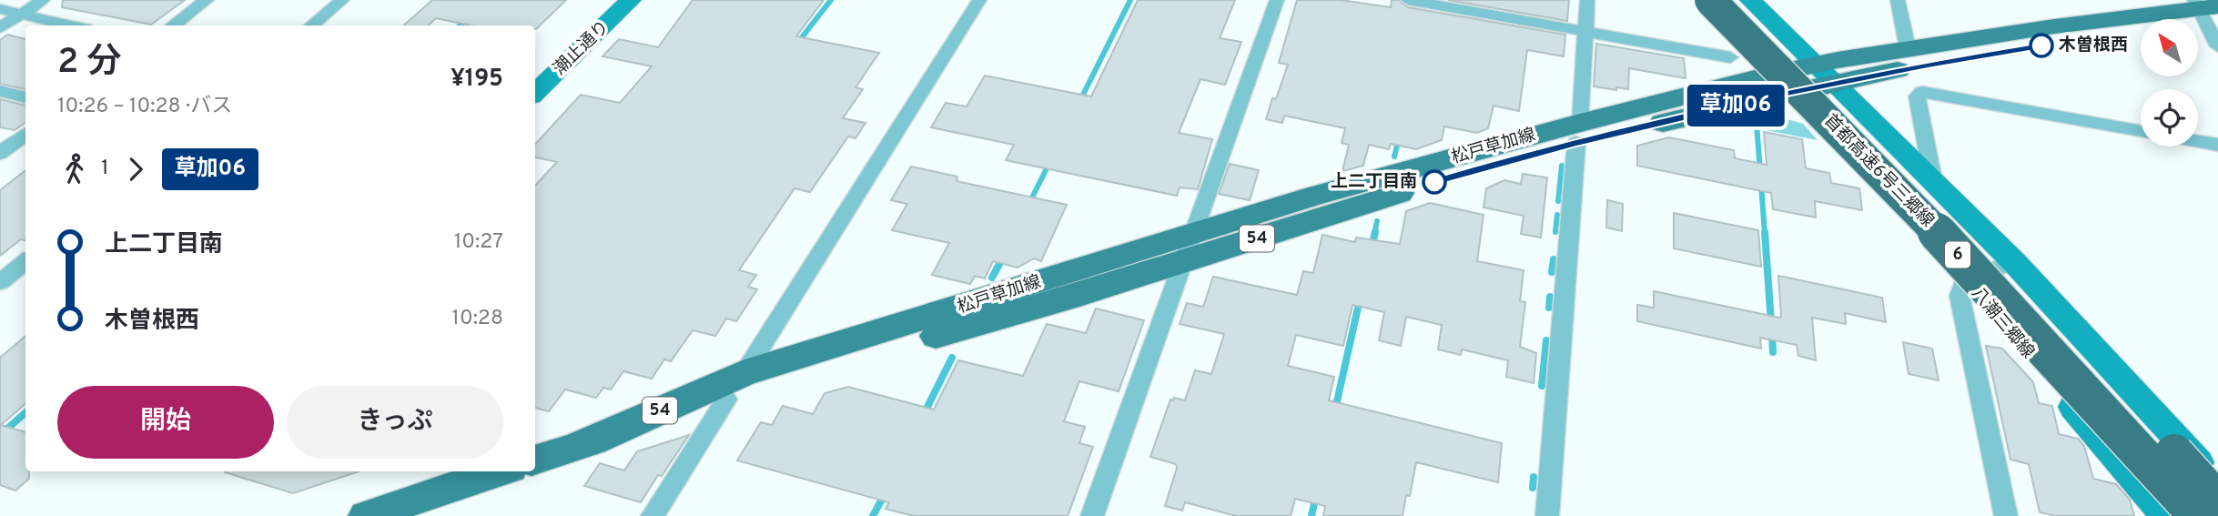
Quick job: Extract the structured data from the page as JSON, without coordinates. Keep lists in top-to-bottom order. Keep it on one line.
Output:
{"streets":{"highway":["首都高速6号三郷線","6"],"main road":["潮止通り","松戸草加線","54","八潮三郷線"]},"crossings":[["松戸草加線","八潮三郷線"]],"places":["木曽根西","上二丁目南"],"lines":["bus line 草加06"],"north":"top left","page":{"on_map":"草加06","heading":["2 分","10:26 – 10:28 · バス","¥195"],"legs":["1","草加06"],"list":[{"name":"上二丁目南","value":"10:27"},{"name":"木曽根西","value":"10:28"}],"buttons":["開始","きっぷ"]}}
